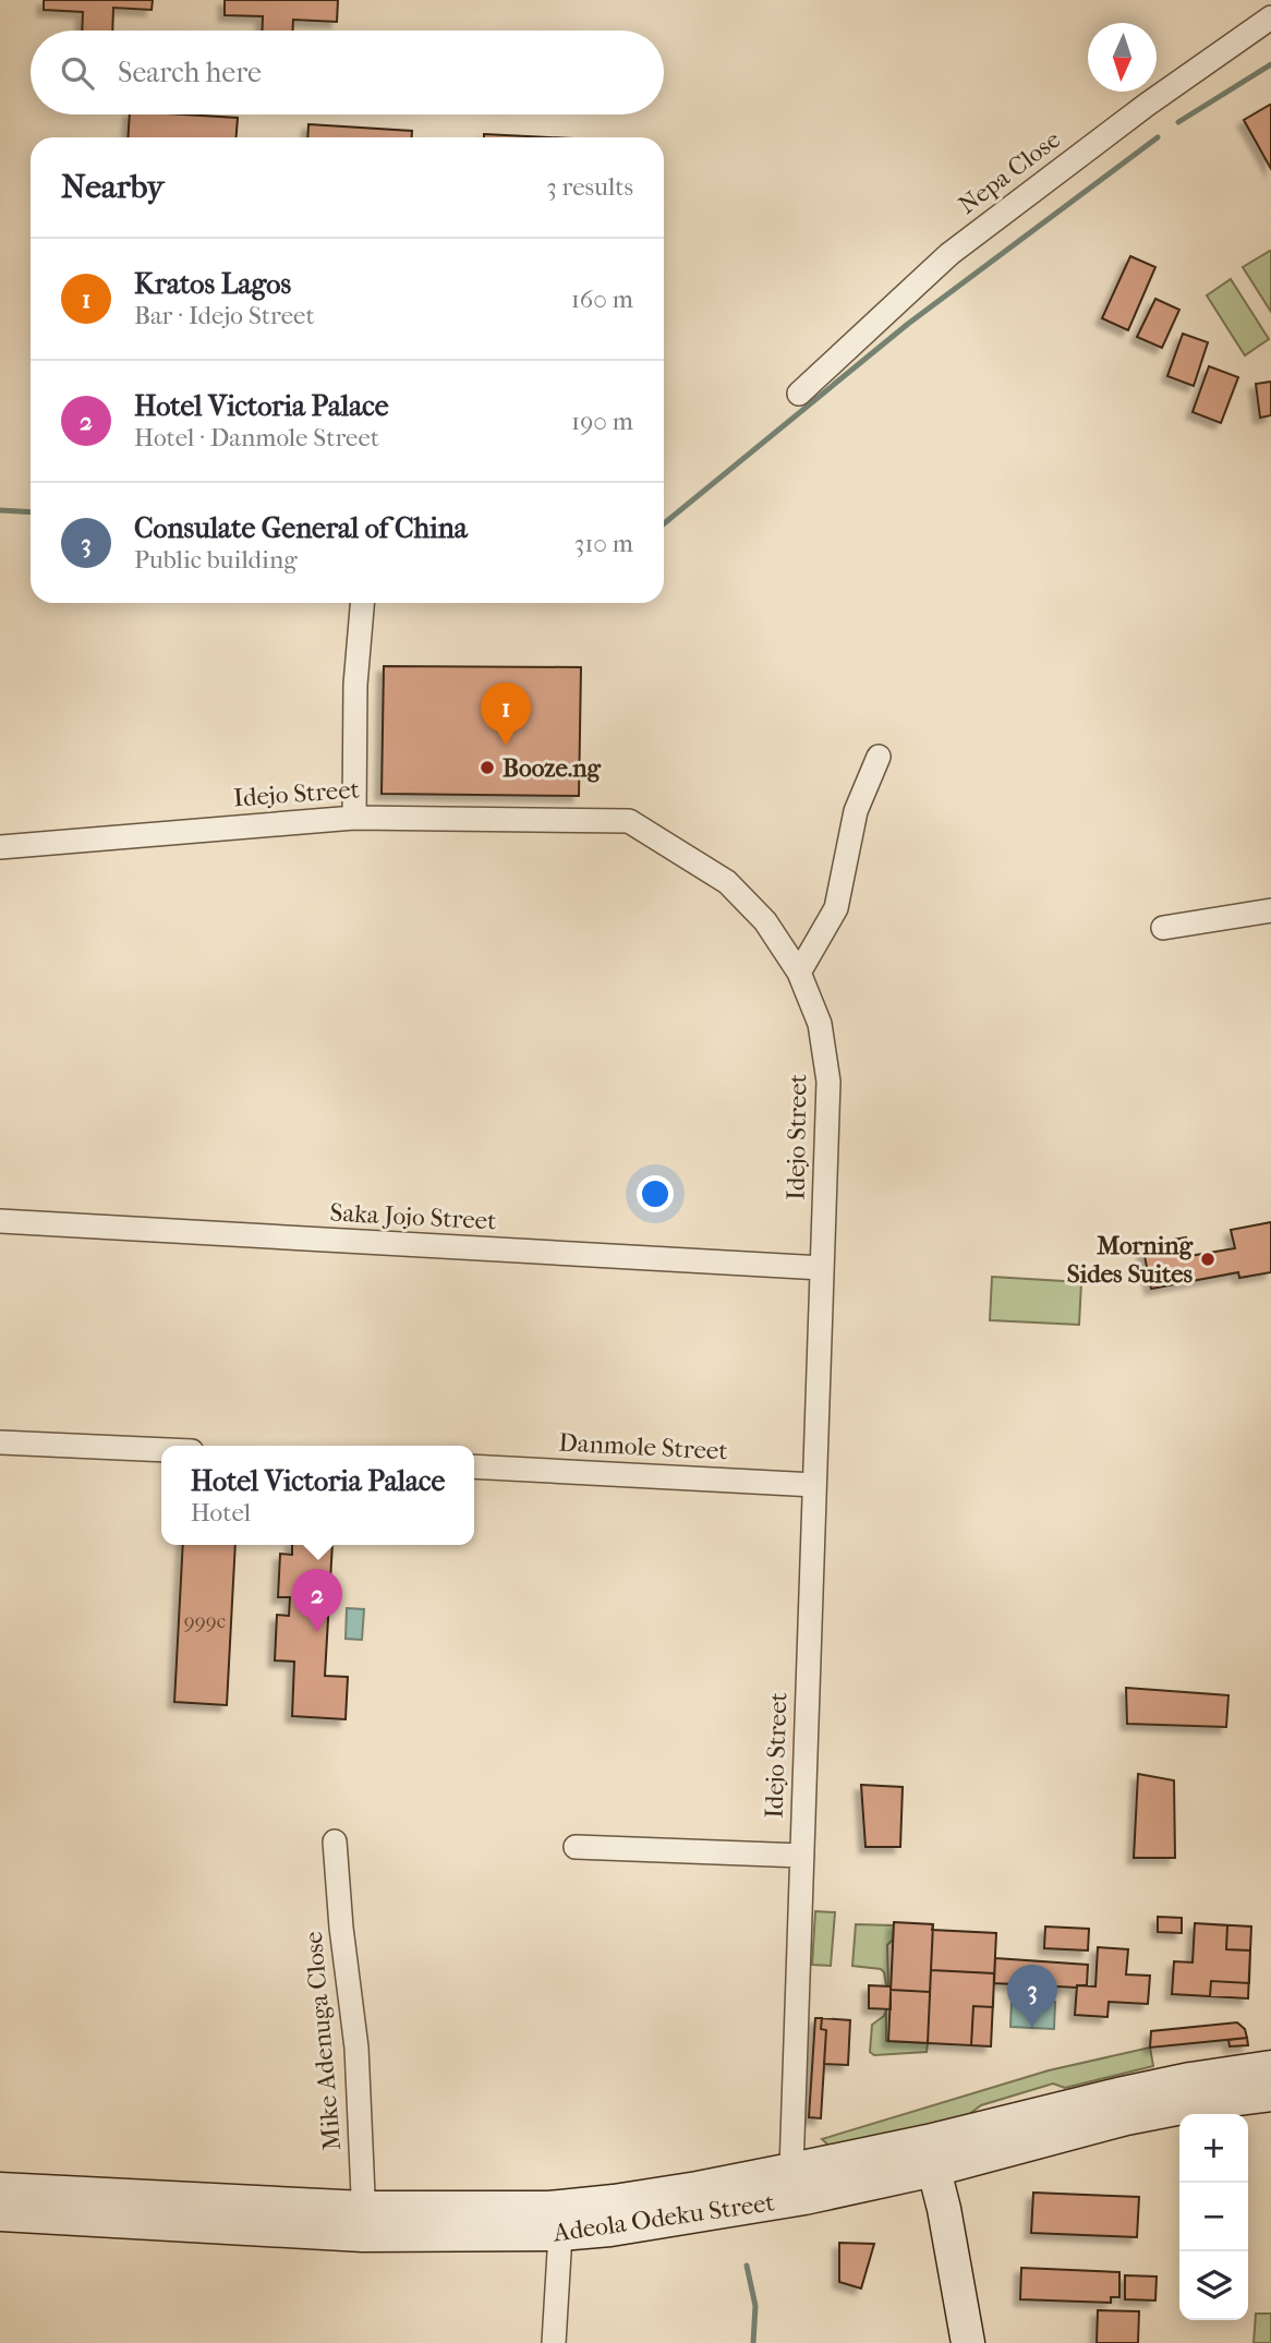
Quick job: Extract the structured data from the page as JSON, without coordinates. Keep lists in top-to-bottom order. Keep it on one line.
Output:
{"streets":{"main road":["Adeola Odeku Street"],"street":["Nepa Close","Idejo Street","Saka Jojo Street","Danmole Street","Mike Adenuga Close"]},"crossings":[["Idejo Street","Saka Jojo Street"],["Idejo Street","Danmole Street"],["Idejo Street","Adeola Odeku Street"],["Mike Adenuga Close","Adeola Odeku Street"]],"places":["Booze.ng","Morning Sides Suites"],"house_numbers":["999c"],"north":"bottom","page":{"search":"Search here","heading":["Nearby","3 results"],"list":[{"mark":"1","name":"Kratos Lagos","note":"Bar · Idejo Street","value":"160 m"},{"mark":"2","name":"Hotel Victoria Palace","note":"Hotel · Danmole Street","value":"190 m"},{"mark":"3","name":"Consulate General of China","note":"Public building","value":"310 m"}],"pins":["1","2","3"],"popup":["Hotel Victoria Palace","Hotel"],"map_buttons":["+","−"]}}
